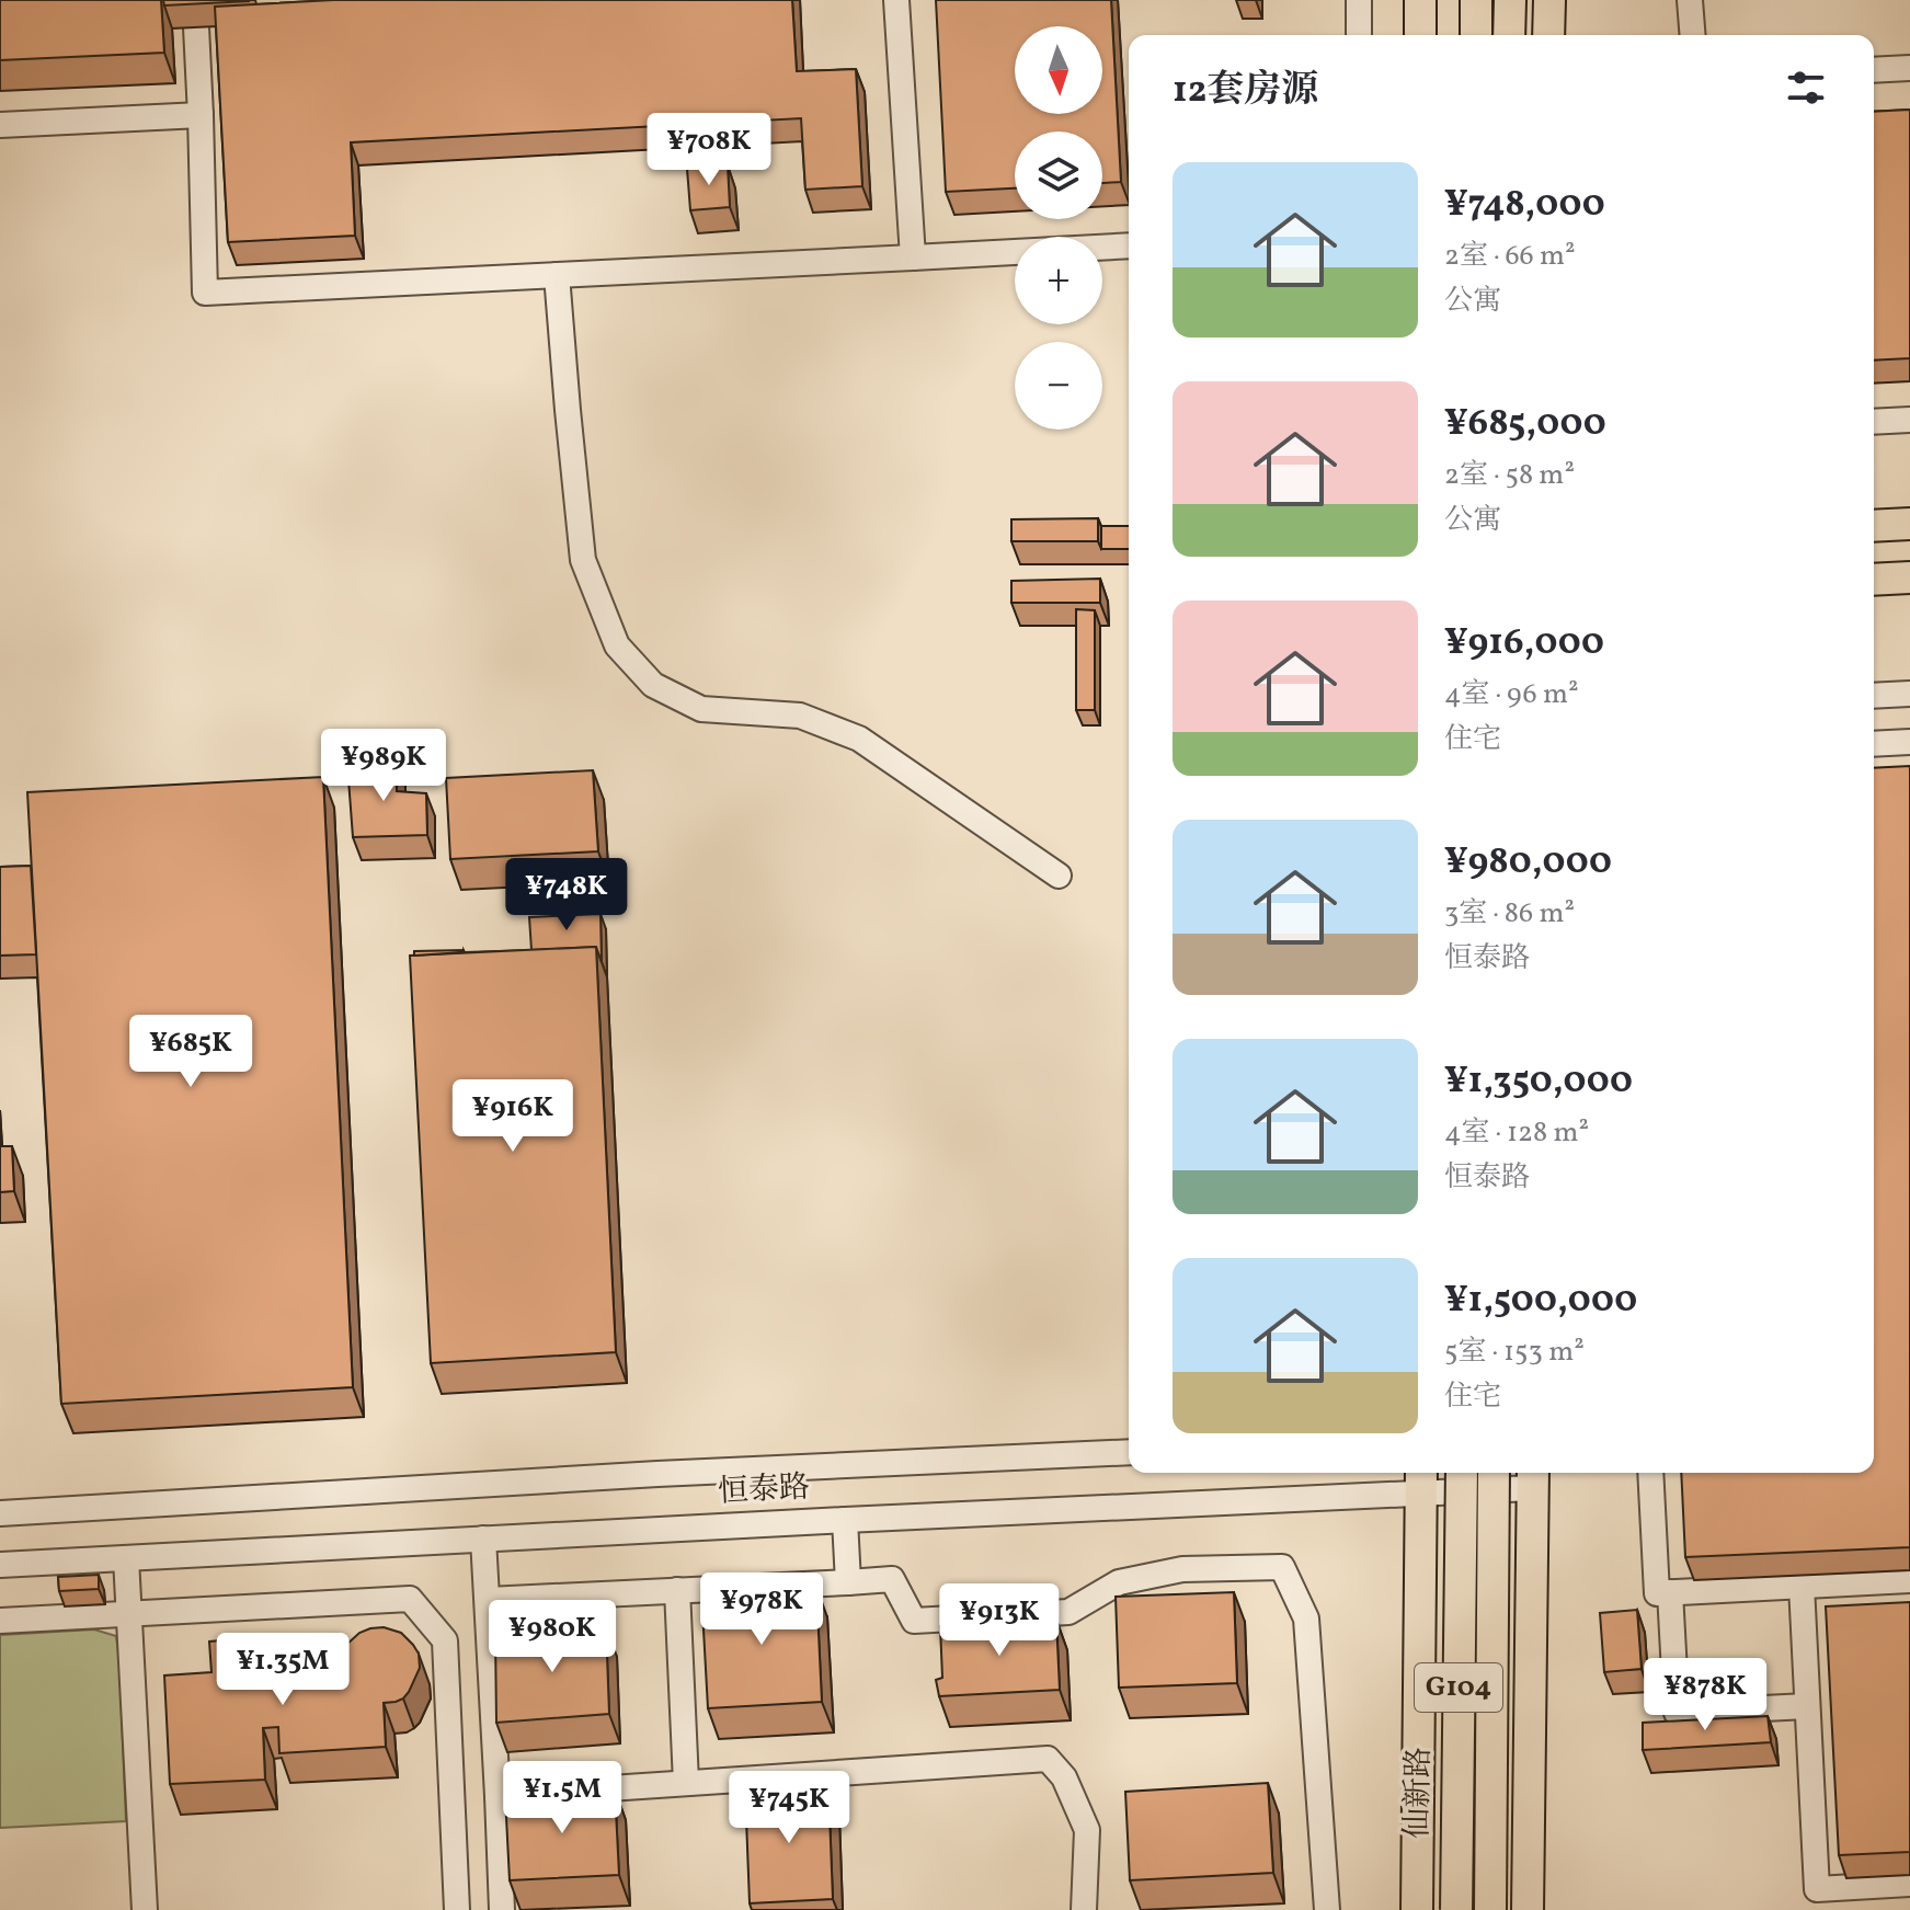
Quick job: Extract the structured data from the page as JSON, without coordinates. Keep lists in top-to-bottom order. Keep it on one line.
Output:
{"streets":{"main road":["G104","仙新路"],"street":["恒泰路"]},"crossings":[["恒泰路","仙新路"]],"north":"bottom","page":{"map_buttons":["+","−"],"heading":"12套房源","price":["¥708K","¥989K","¥748K","¥685K","¥916K","¥978K","¥913K","¥980K","¥1.35M","¥878K","¥1.5M","¥745K"],"list":[{"name":"¥748,000","note":"2室 · 66 m² · 公寓"},{"name":"¥685,000","note":"2室 · 58 m² · 公寓"},{"name":"¥916,000","note":"4室 · 96 m² · 住宅"},{"name":"¥980,000","note":"3室 · 86 m² · 恒泰路"},{"name":"¥1,350,000","note":"4室 · 128 m² · 恒泰路"},{"name":"¥1,500,000","note":"5室 · 153 m² · 住宅"}]}}
